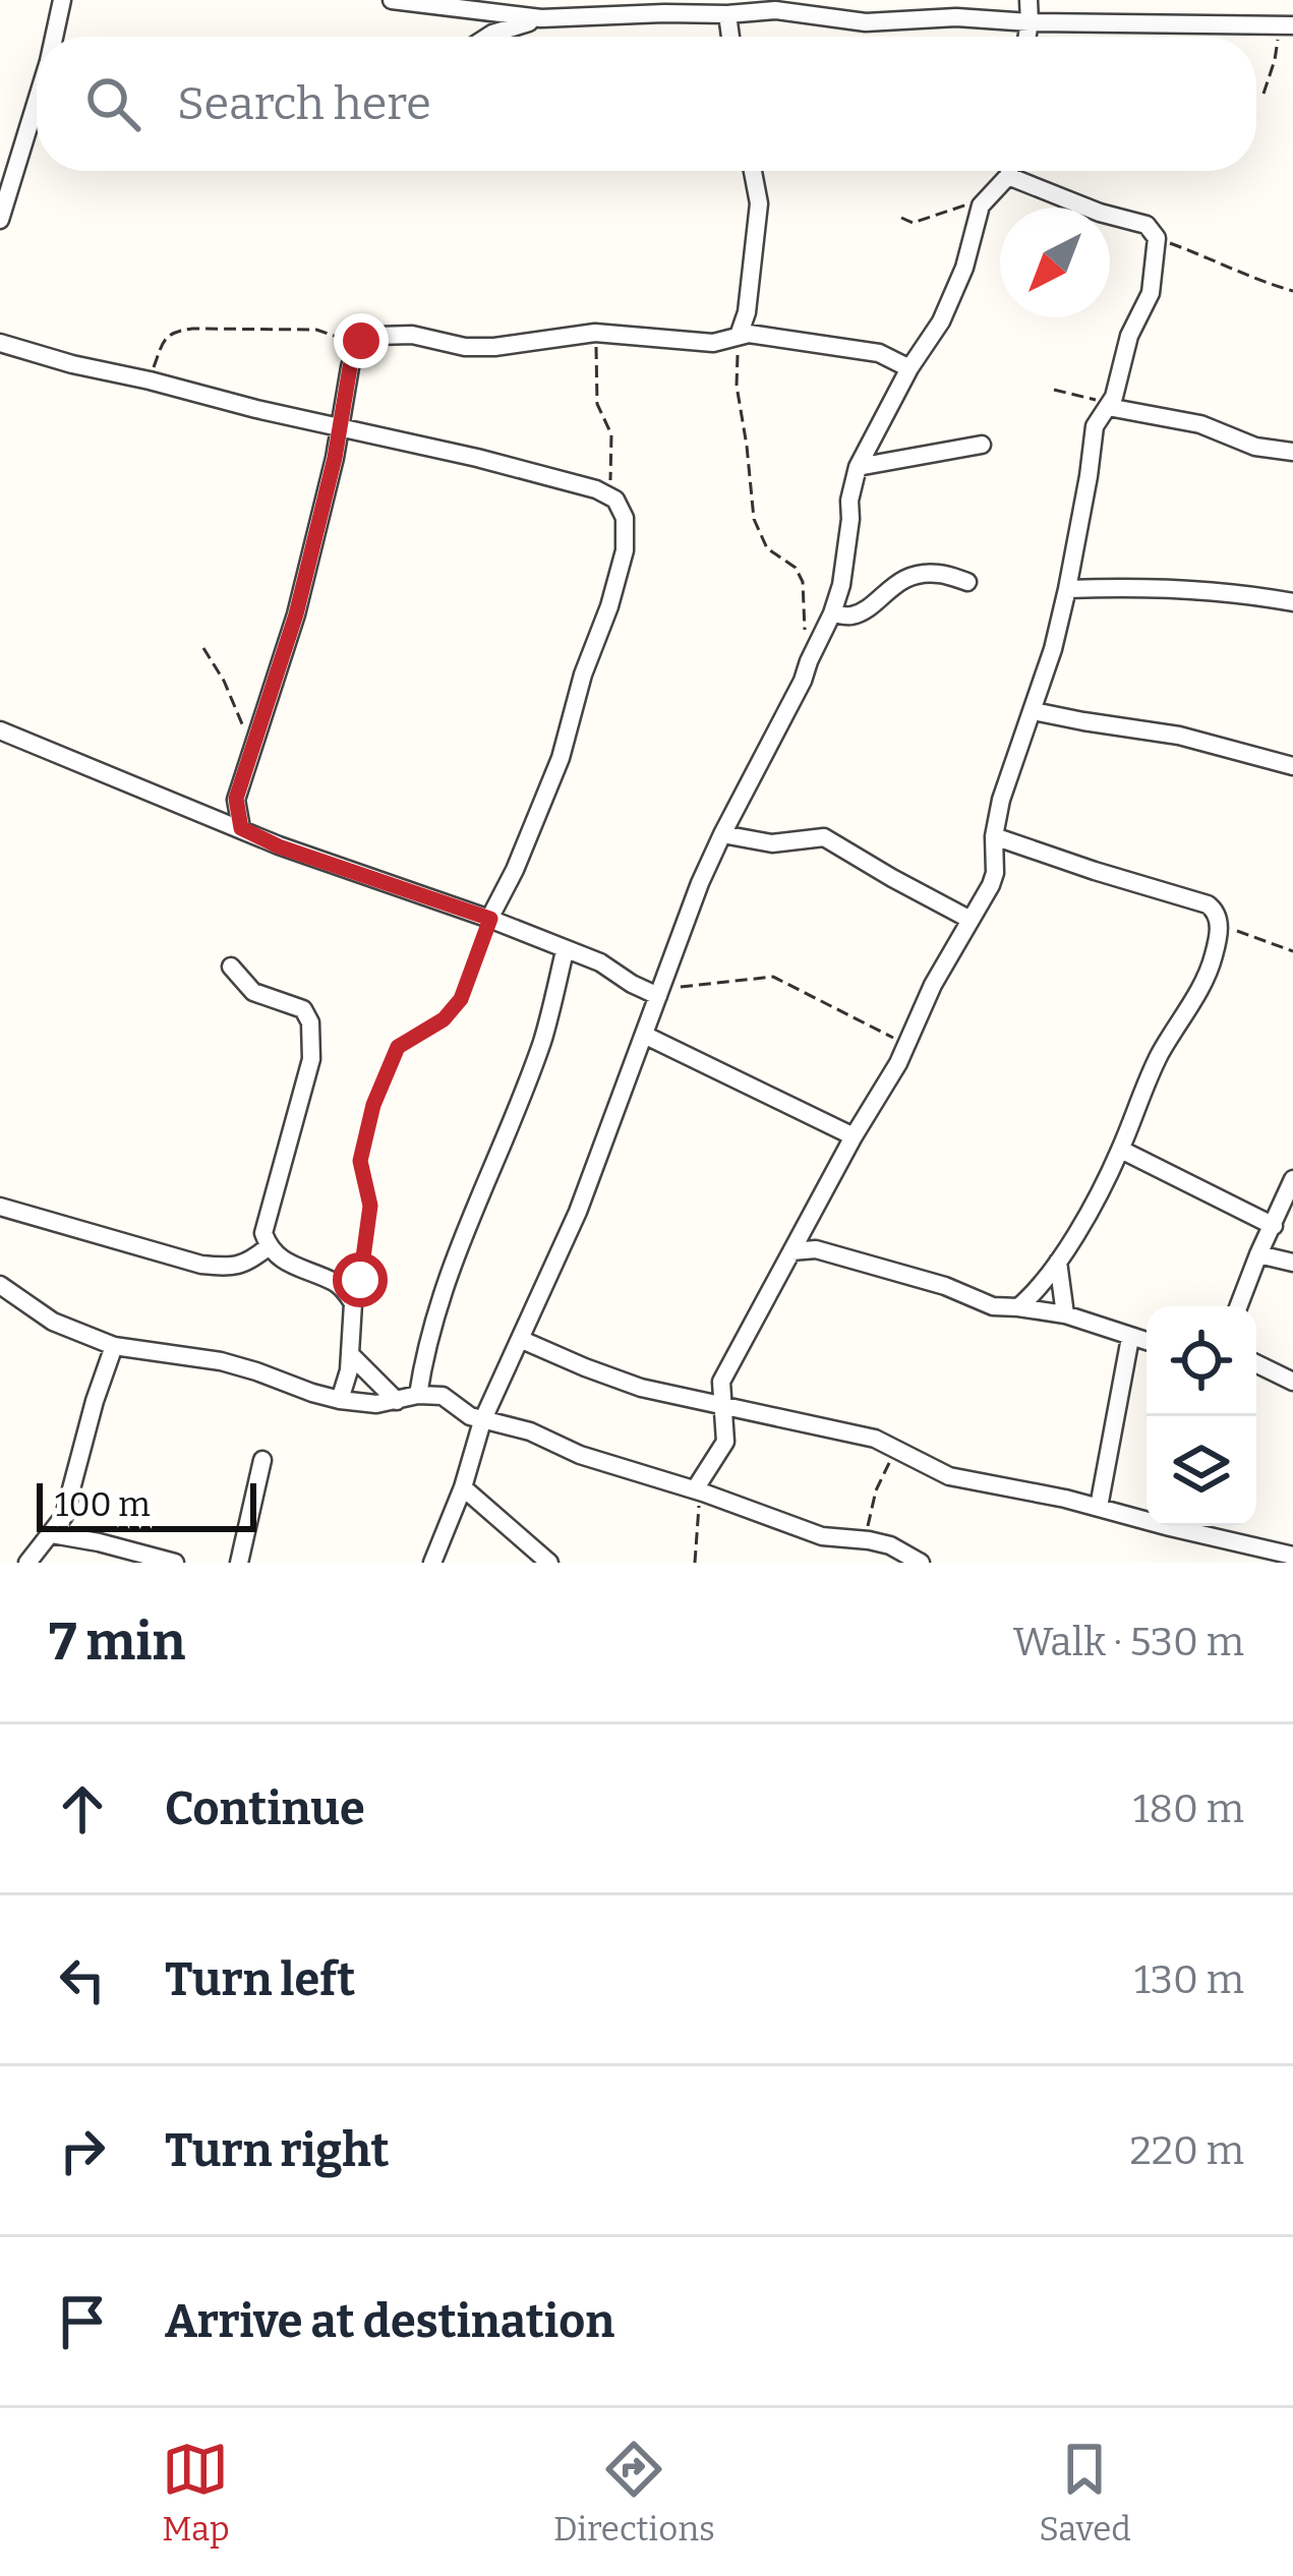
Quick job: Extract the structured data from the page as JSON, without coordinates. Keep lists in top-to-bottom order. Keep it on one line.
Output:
{"scale_bar":"100 m","north":"bottom left","page":{"search":"Search here","scale":"100 m","heading":["7 min","Walk · 530 m"],"list":[["Continue","180 m"],["Turn left","130 m"],["Turn right","220 m"],"Arrive at destination"],"nav":["Map","Directions","Saved"]}}
